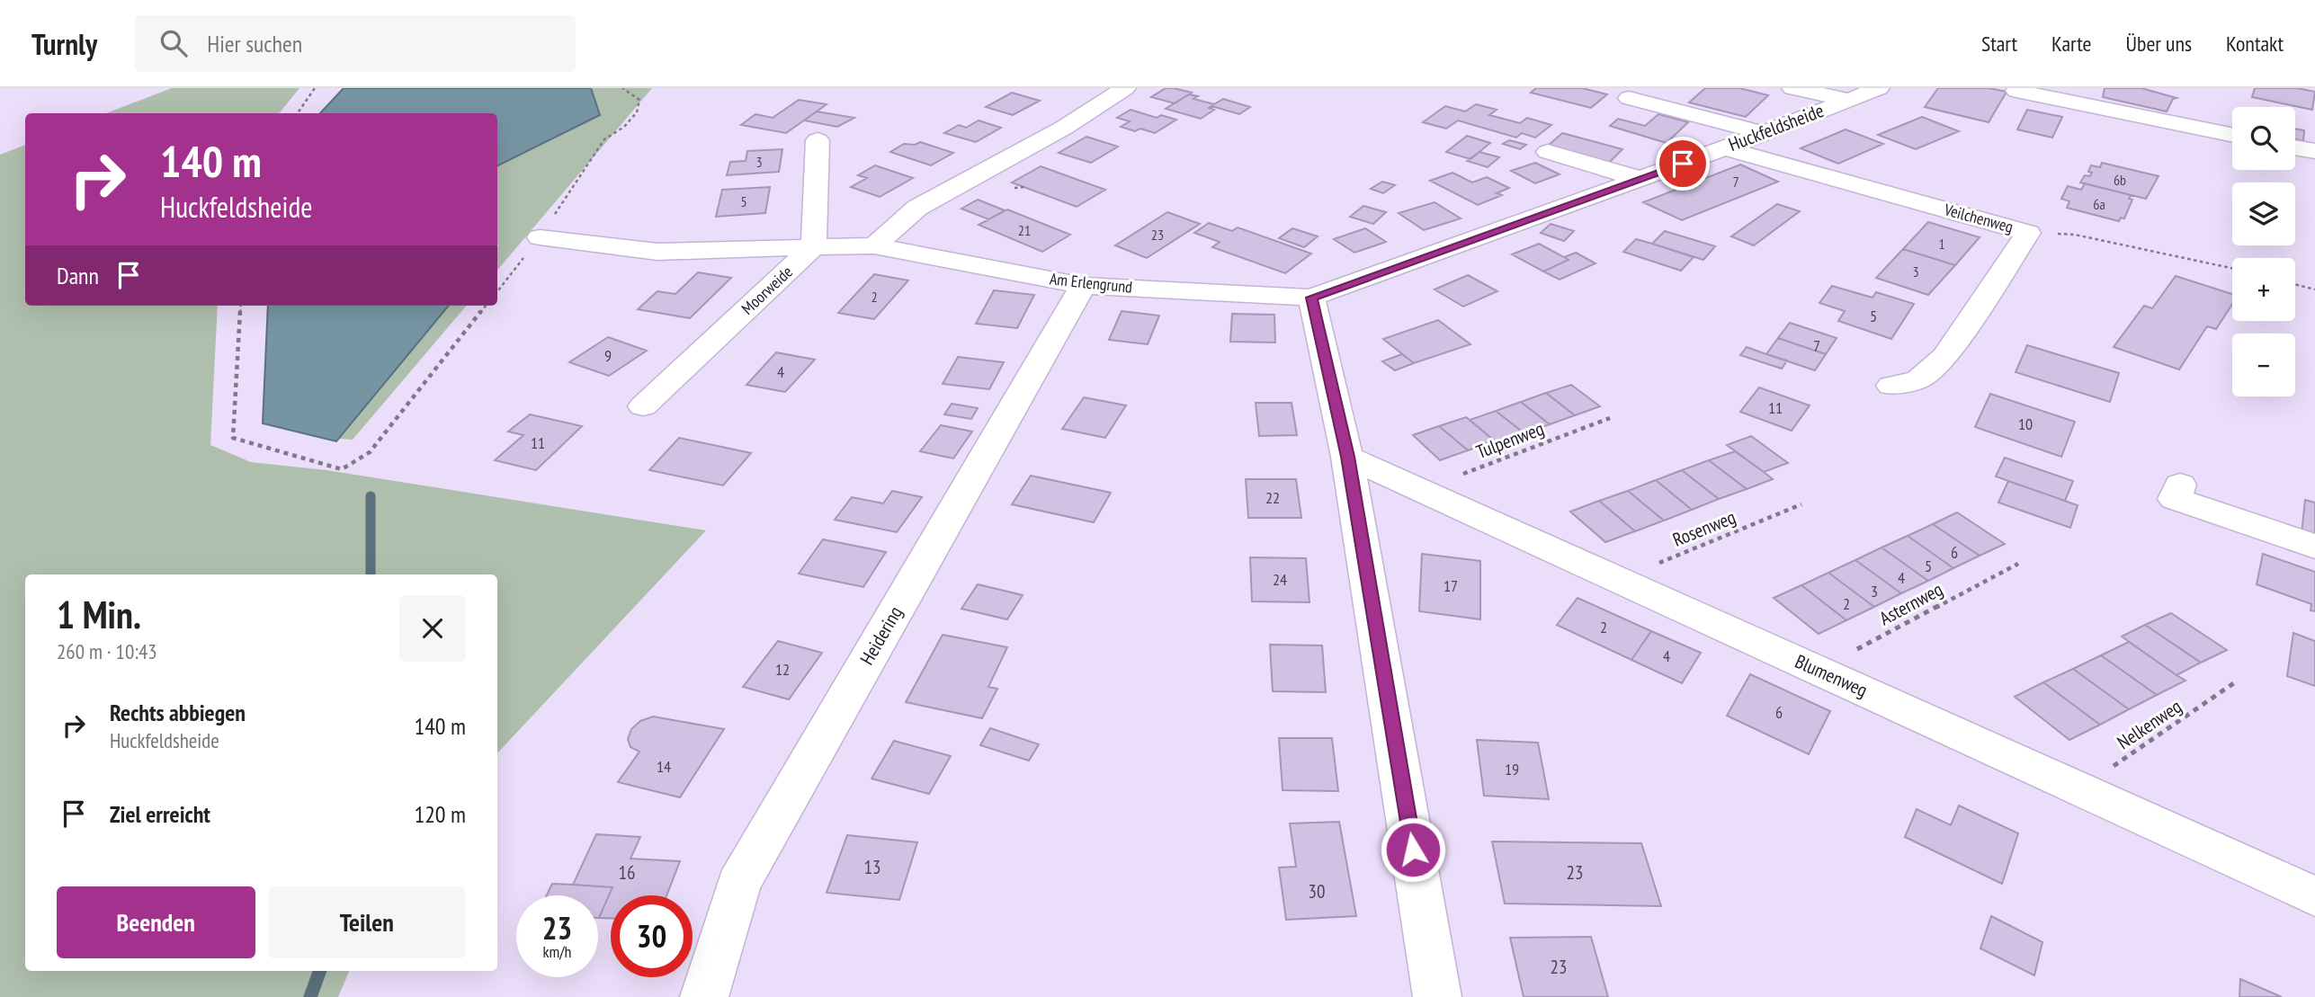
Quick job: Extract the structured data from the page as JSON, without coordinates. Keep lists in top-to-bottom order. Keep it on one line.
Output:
{"streets":{"street":["Huckfeldsheide","Veilchenweg","Am Erlengrund","Moorweide","Heidering","Blumenweg"],"path":["Tulpenweg","Rosenweg","Asternweg","Nelkenweg"]},"crossings":[["Huckfeldsheide","Veilchenweg"],["Huckfeldsheide","Am Erlengrund"],["Am Erlengrund","Moorweide"],["Am Erlengrund","Heidering"],["Tulpenweg","Blumenweg"],["Rosenweg","Blumenweg"],["Asternweg","Blumenweg"],["Blumenweg","Nelkenweg"]],"house_numbers":["3","6b","7","5","6a","21","23","1","3","2","5","7","9","4","11","10","11","22","6","5","4","24","17","3","2","2","4","12","6","14","19","13","16","23","30","23"],"page":{"header":"Turnly","search":"Hier suchen","nav":["Start","Karte","Über uns","Kontakt"],"map_buttons":["+","−"],"turn":["140 m","Huckfeldsheide"],"then":"Dann","heading":["1 Min.","260 m · 10:43"],"list":[{"name":"Rechts abbiegen","note":"Huckfeldsheide","value":"140 m"},{"name":"Ziel erreicht","value":"120 m"}],"buttons":["Beenden","Teilen"],"speed":"23 km/h","limit":"30"}}
